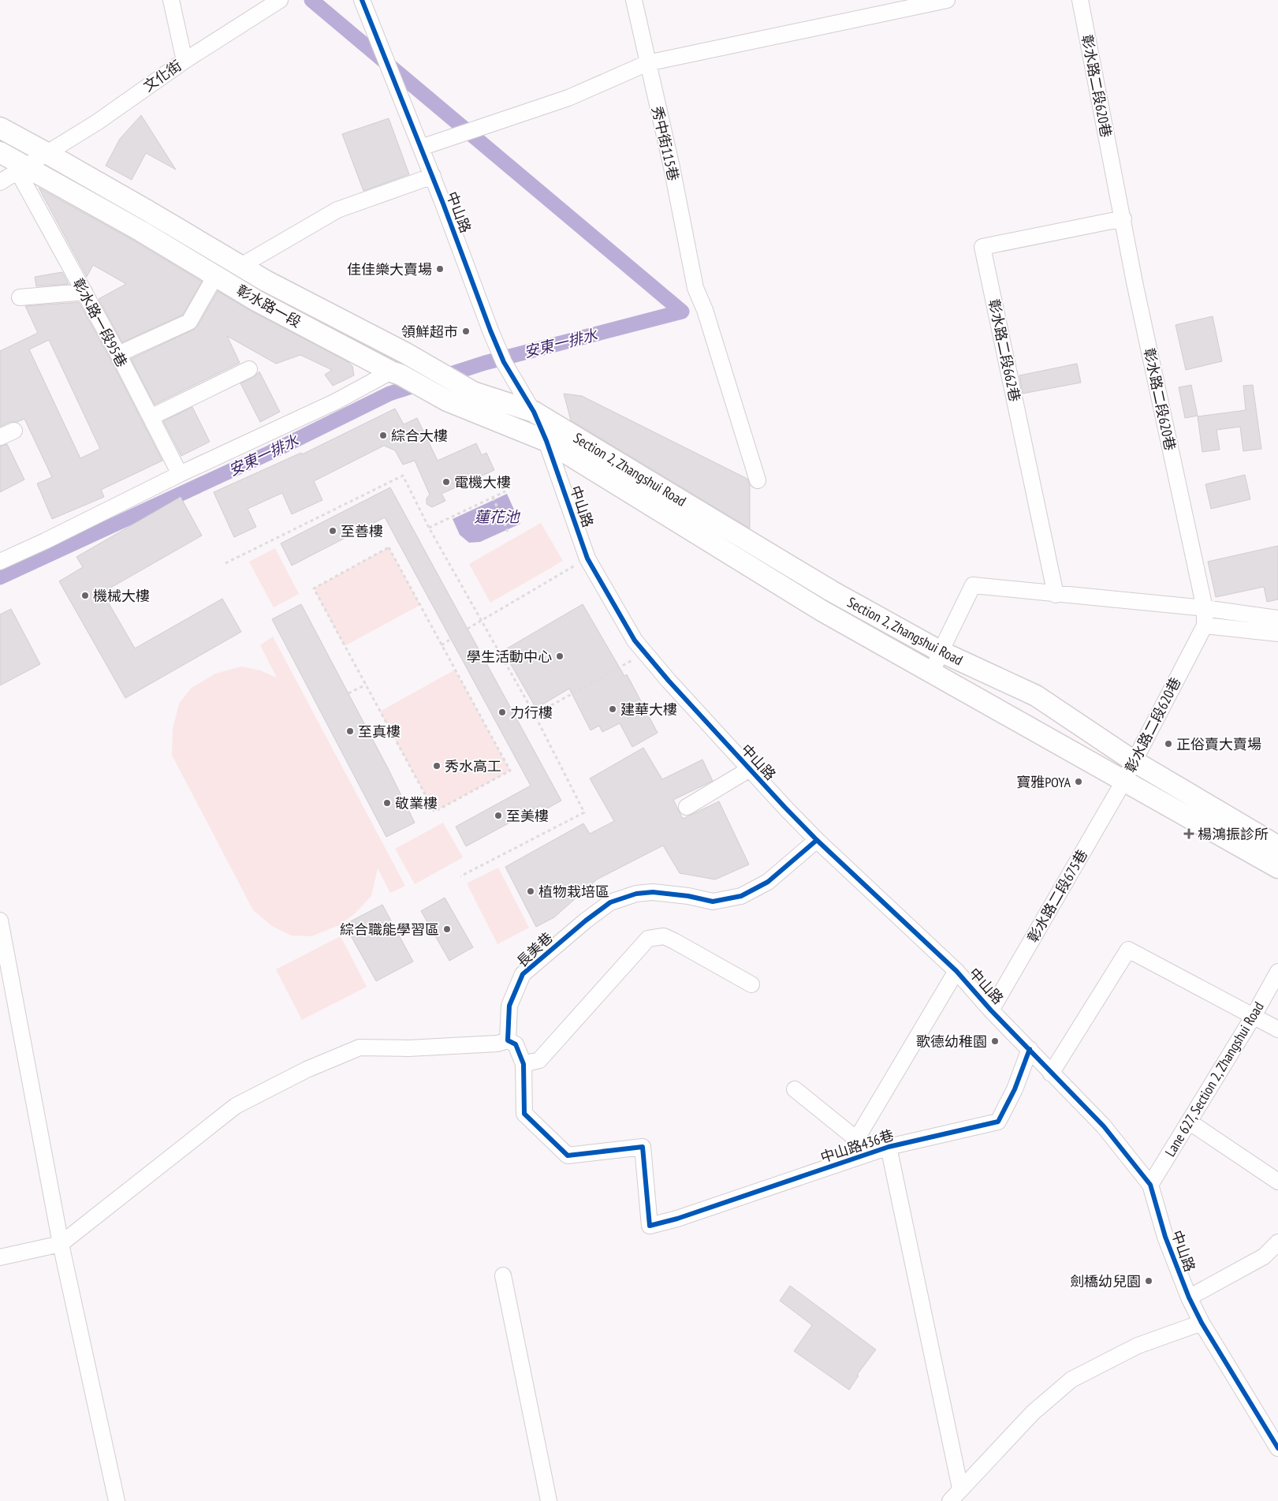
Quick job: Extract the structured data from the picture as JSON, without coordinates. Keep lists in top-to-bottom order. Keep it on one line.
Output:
{"streets":{"main road":["彰水路一段","Section 2, Zhangshui Road"],"street":["文化街","彰水路二段620巷","秀中街115巷","中山路","彰水路一段95巷","彰水路二段662巷","彰水路二段675巷","長美巷","Lane 627, Section 2, Zhangshui Road","中山路436巷"]},"crossings":[["文化街","彰水路一段"],["文化街","彰水路一段95巷"],["彰水路二段620巷","彰水路二段662巷"],["彰水路二段620巷","Section 2, Zhangshui Road"],["彰水路二段620巷","彰水路二段675巷"],["中山路","彰水路一段"],["中山路","Section 2, Zhangshui Road"],["中山路","彰水路二段675巷"],["中山路","長美巷"],["中山路","Lane 627, Section 2, Zhangshui Road"],["中山路","中山路436巷"],["彰水路一段","彰水路一段95巷"],["彰水路一段","Section 2, Zhangshui Road"],["Section 2, Zhangshui Road","彰水路二段675巷"]],"water":["安東一排水","蓮花池"],"places":{"other":["佳佳樂大賣場","領鮮超市","綜合大樓","電機大樓","至善樓","機械大樓","學生活動中心","建華大樓","力行樓","至真樓","正俗賣大賣場","秀水高工","寶雅POYA","敬業樓","至美樓","植物栽培區","綜合職能學習區","歌德幼稚園","劍橋幼兒園"],"health":["楊鴻振診所"]}}
